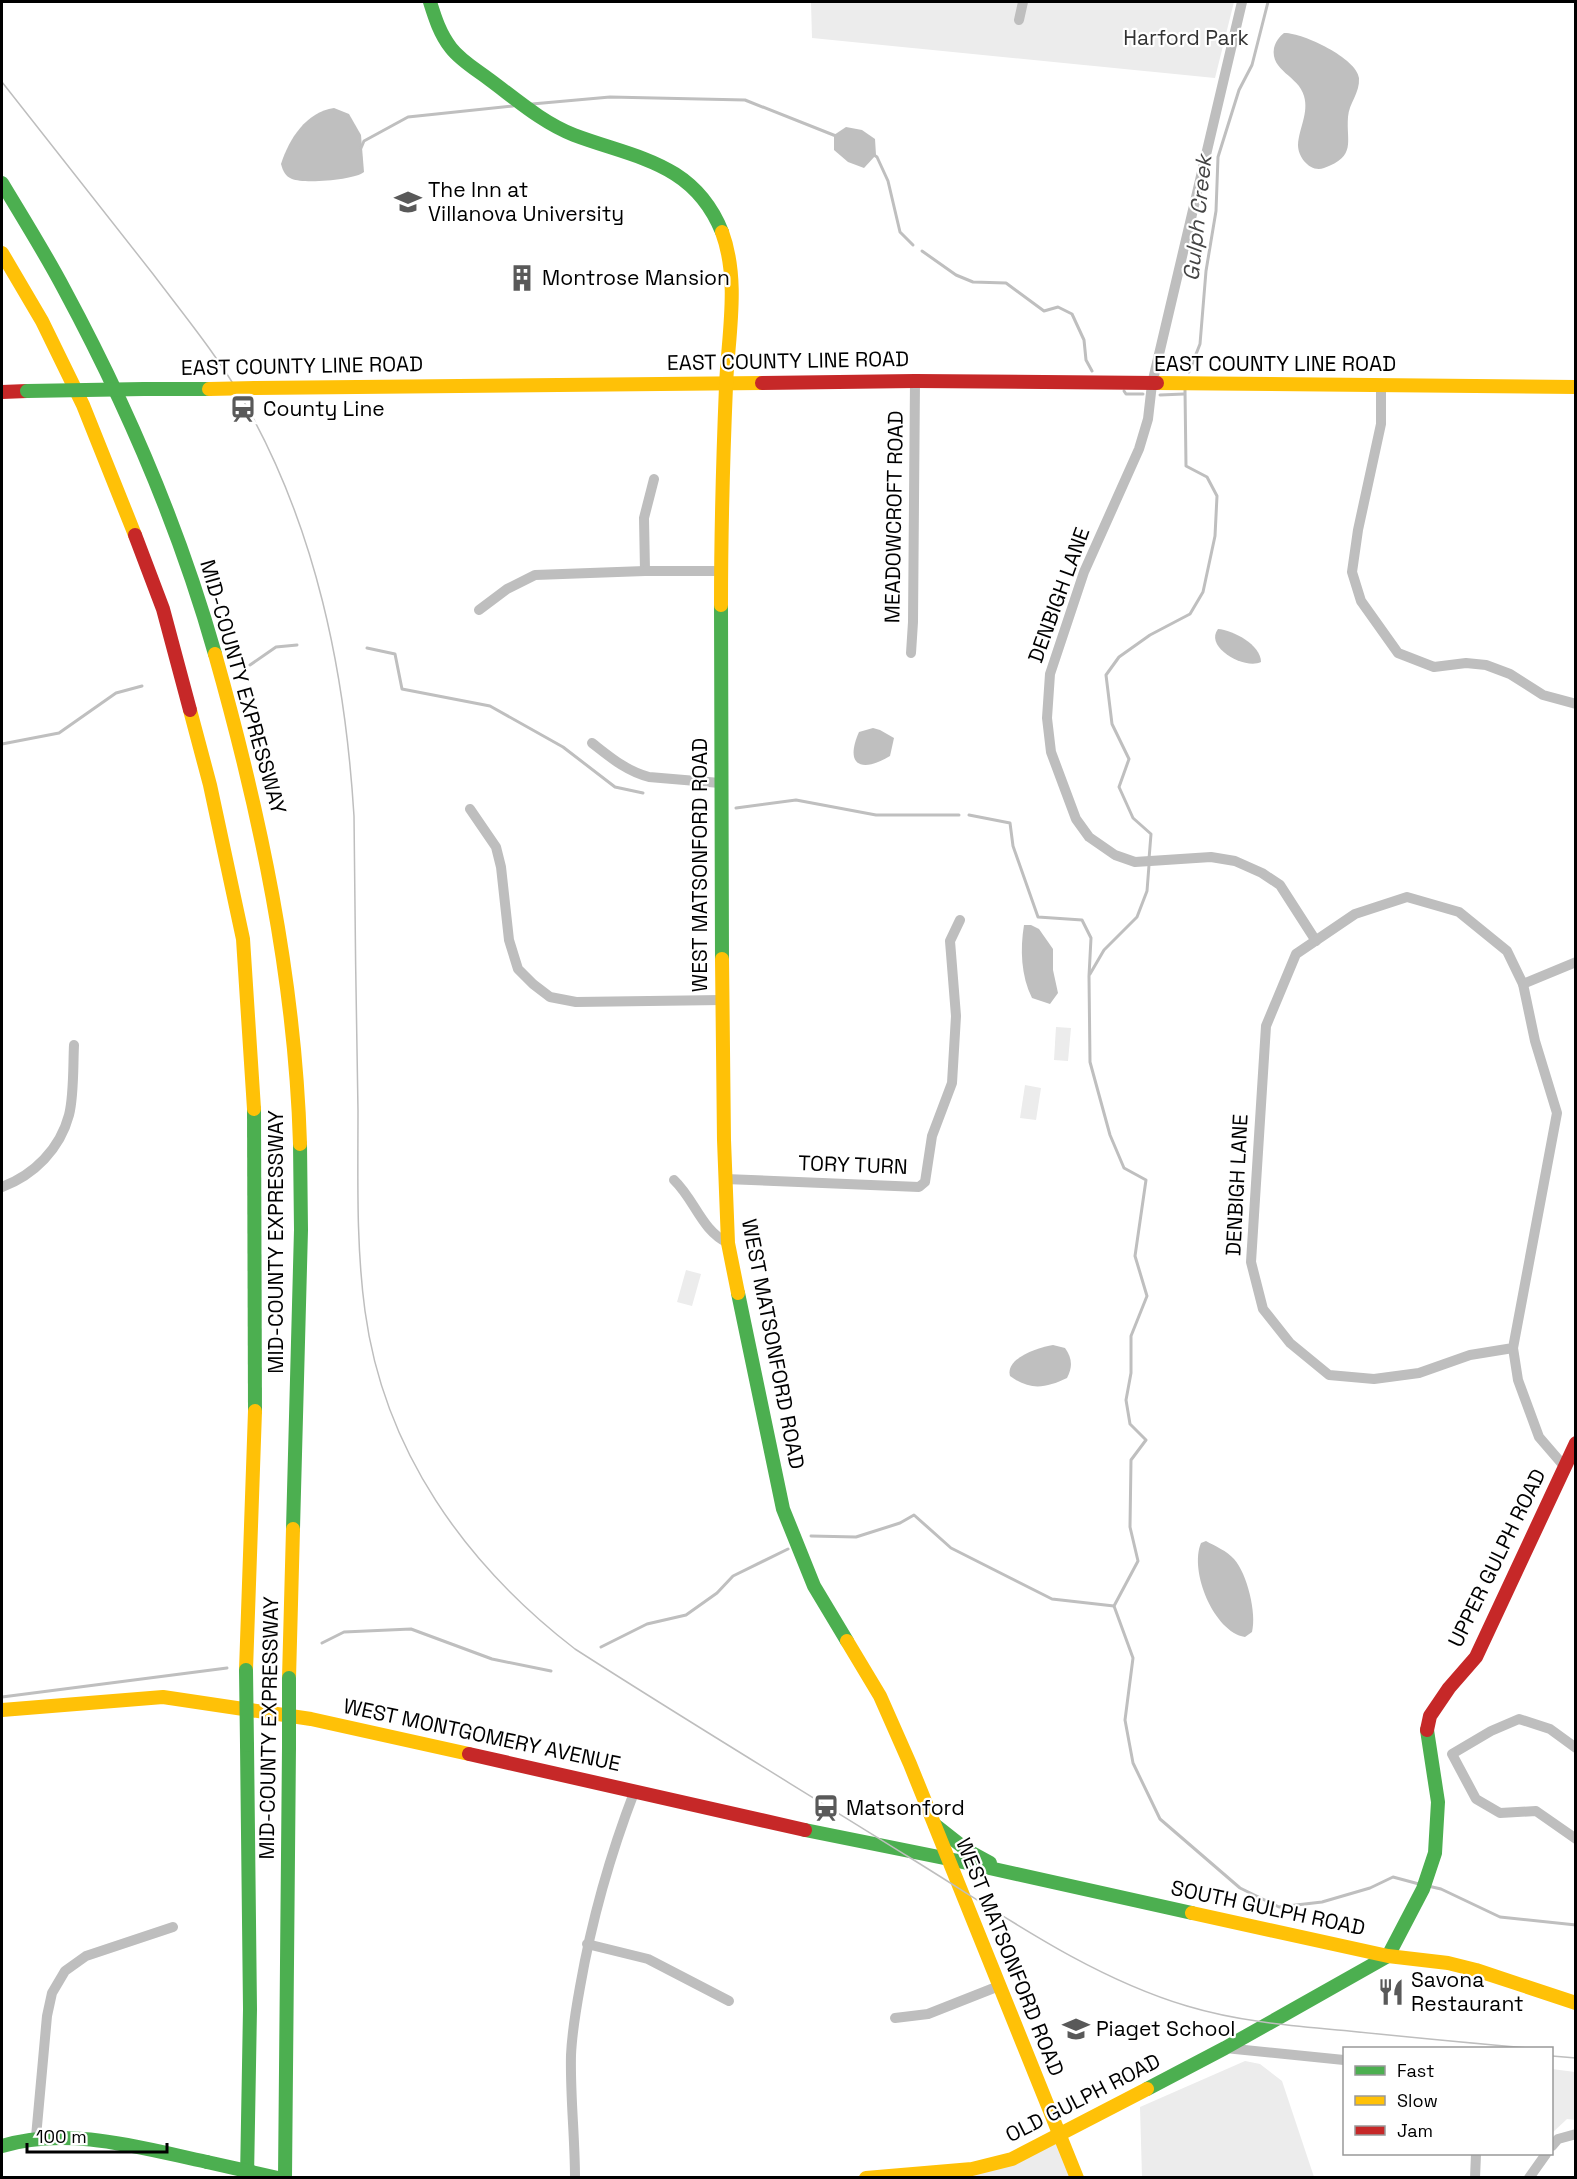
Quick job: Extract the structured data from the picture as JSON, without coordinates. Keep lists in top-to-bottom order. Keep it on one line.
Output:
{"streets":{"main road":["EAST COUNTY LINE ROAD","MID-COUNTY EXPRESSWAY","WEST MATSONFORD ROAD","UPPER GULPH ROAD","WEST MONTGOMERY AVENUE","SOUTH GULPH ROAD","OLD GULPH ROAD"],"street":["MEADOWCROFT ROAD","DENBIGH LANE","TORY TURN"]},"crossings":[["EAST COUNTY LINE ROAD","MEADOWCROFT ROAD"],["EAST COUNTY LINE ROAD","DENBIGH LANE"],["EAST COUNTY LINE ROAD","WEST MATSONFORD ROAD"],["DENBIGH LANE","UPPER GULPH ROAD"],["WEST MATSONFORD ROAD","TORY TURN"],["WEST MATSONFORD ROAD","WEST MONTGOMERY AVENUE"],["WEST MATSONFORD ROAD","SOUTH GULPH ROAD"],["WEST MATSONFORD ROAD","OLD GULPH ROAD"],["UPPER GULPH ROAD","SOUTH GULPH ROAD"],["UPPER GULPH ROAD","OLD GULPH ROAD"],["WEST MONTGOMERY AVENUE","SOUTH GULPH ROAD"],["SOUTH GULPH ROAD","OLD GULPH ROAD"]],"water":["Gulph Creek"],"parks":["Harford Park"],"places":{"school or university":["The Inn at Villanova University","Piaget School"],"building":["Montrose Mansion"],"station":["County Line","Matsonford"],"restaurant":["Savona Restaurant"]},"legend":["Fast","Slow","Jam"],"scale_bar":"100 m"}
